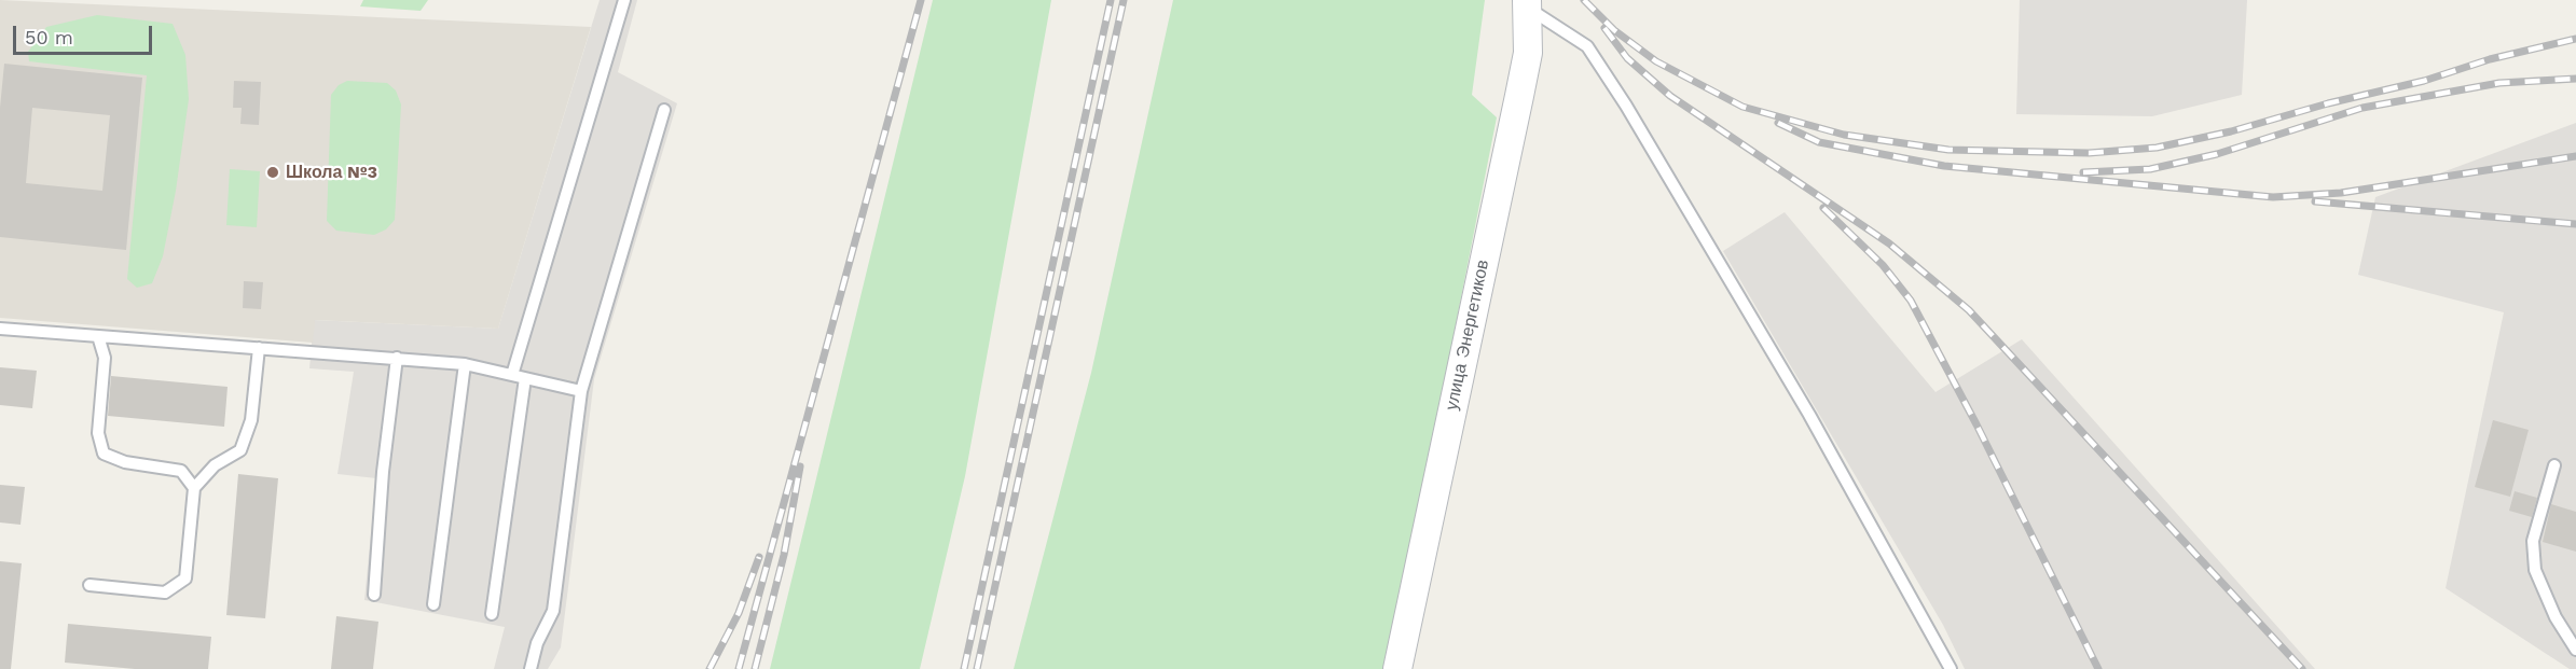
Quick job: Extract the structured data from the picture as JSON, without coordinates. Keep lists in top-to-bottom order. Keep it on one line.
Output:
{"streets":{"street":["улица Энергетиков"]},"places":["Школа №3"],"scale_bar":"50 m"}
